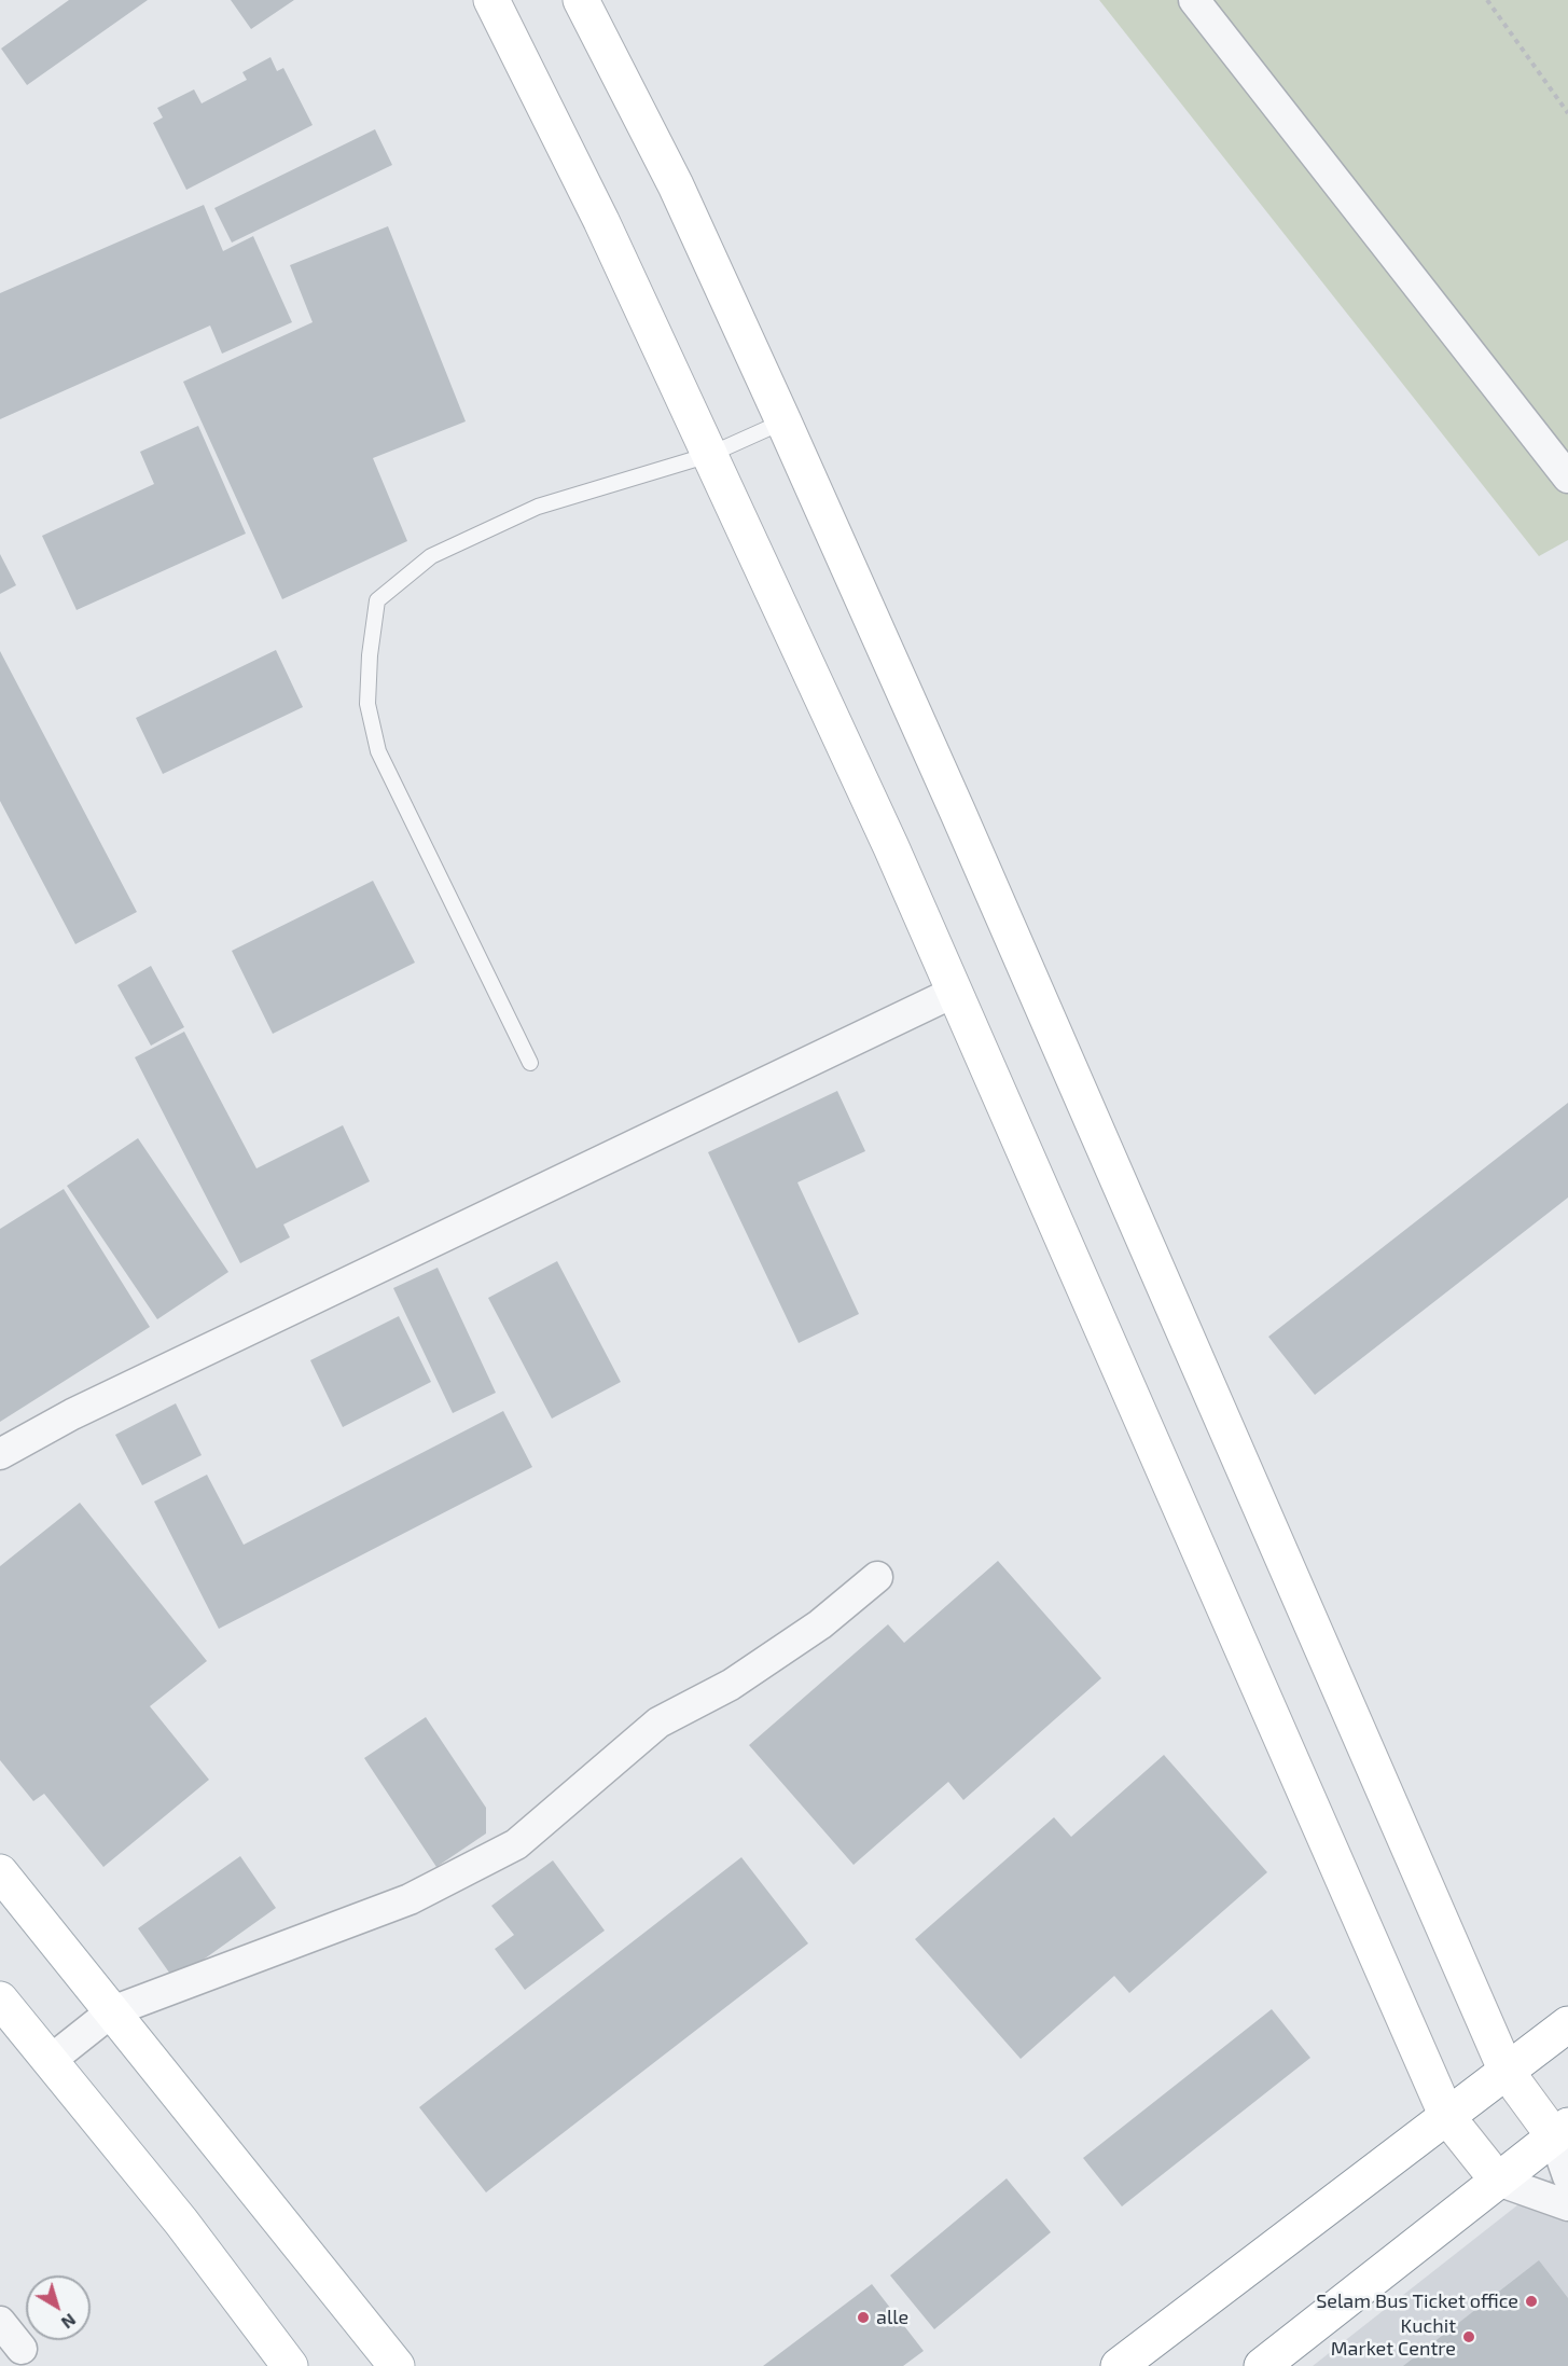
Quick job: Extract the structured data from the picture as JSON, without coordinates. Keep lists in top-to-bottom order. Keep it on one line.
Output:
{"places":["Selam Bus Ticket office","alle","Kuchit Market Centre"],"north":"bottom right"}
